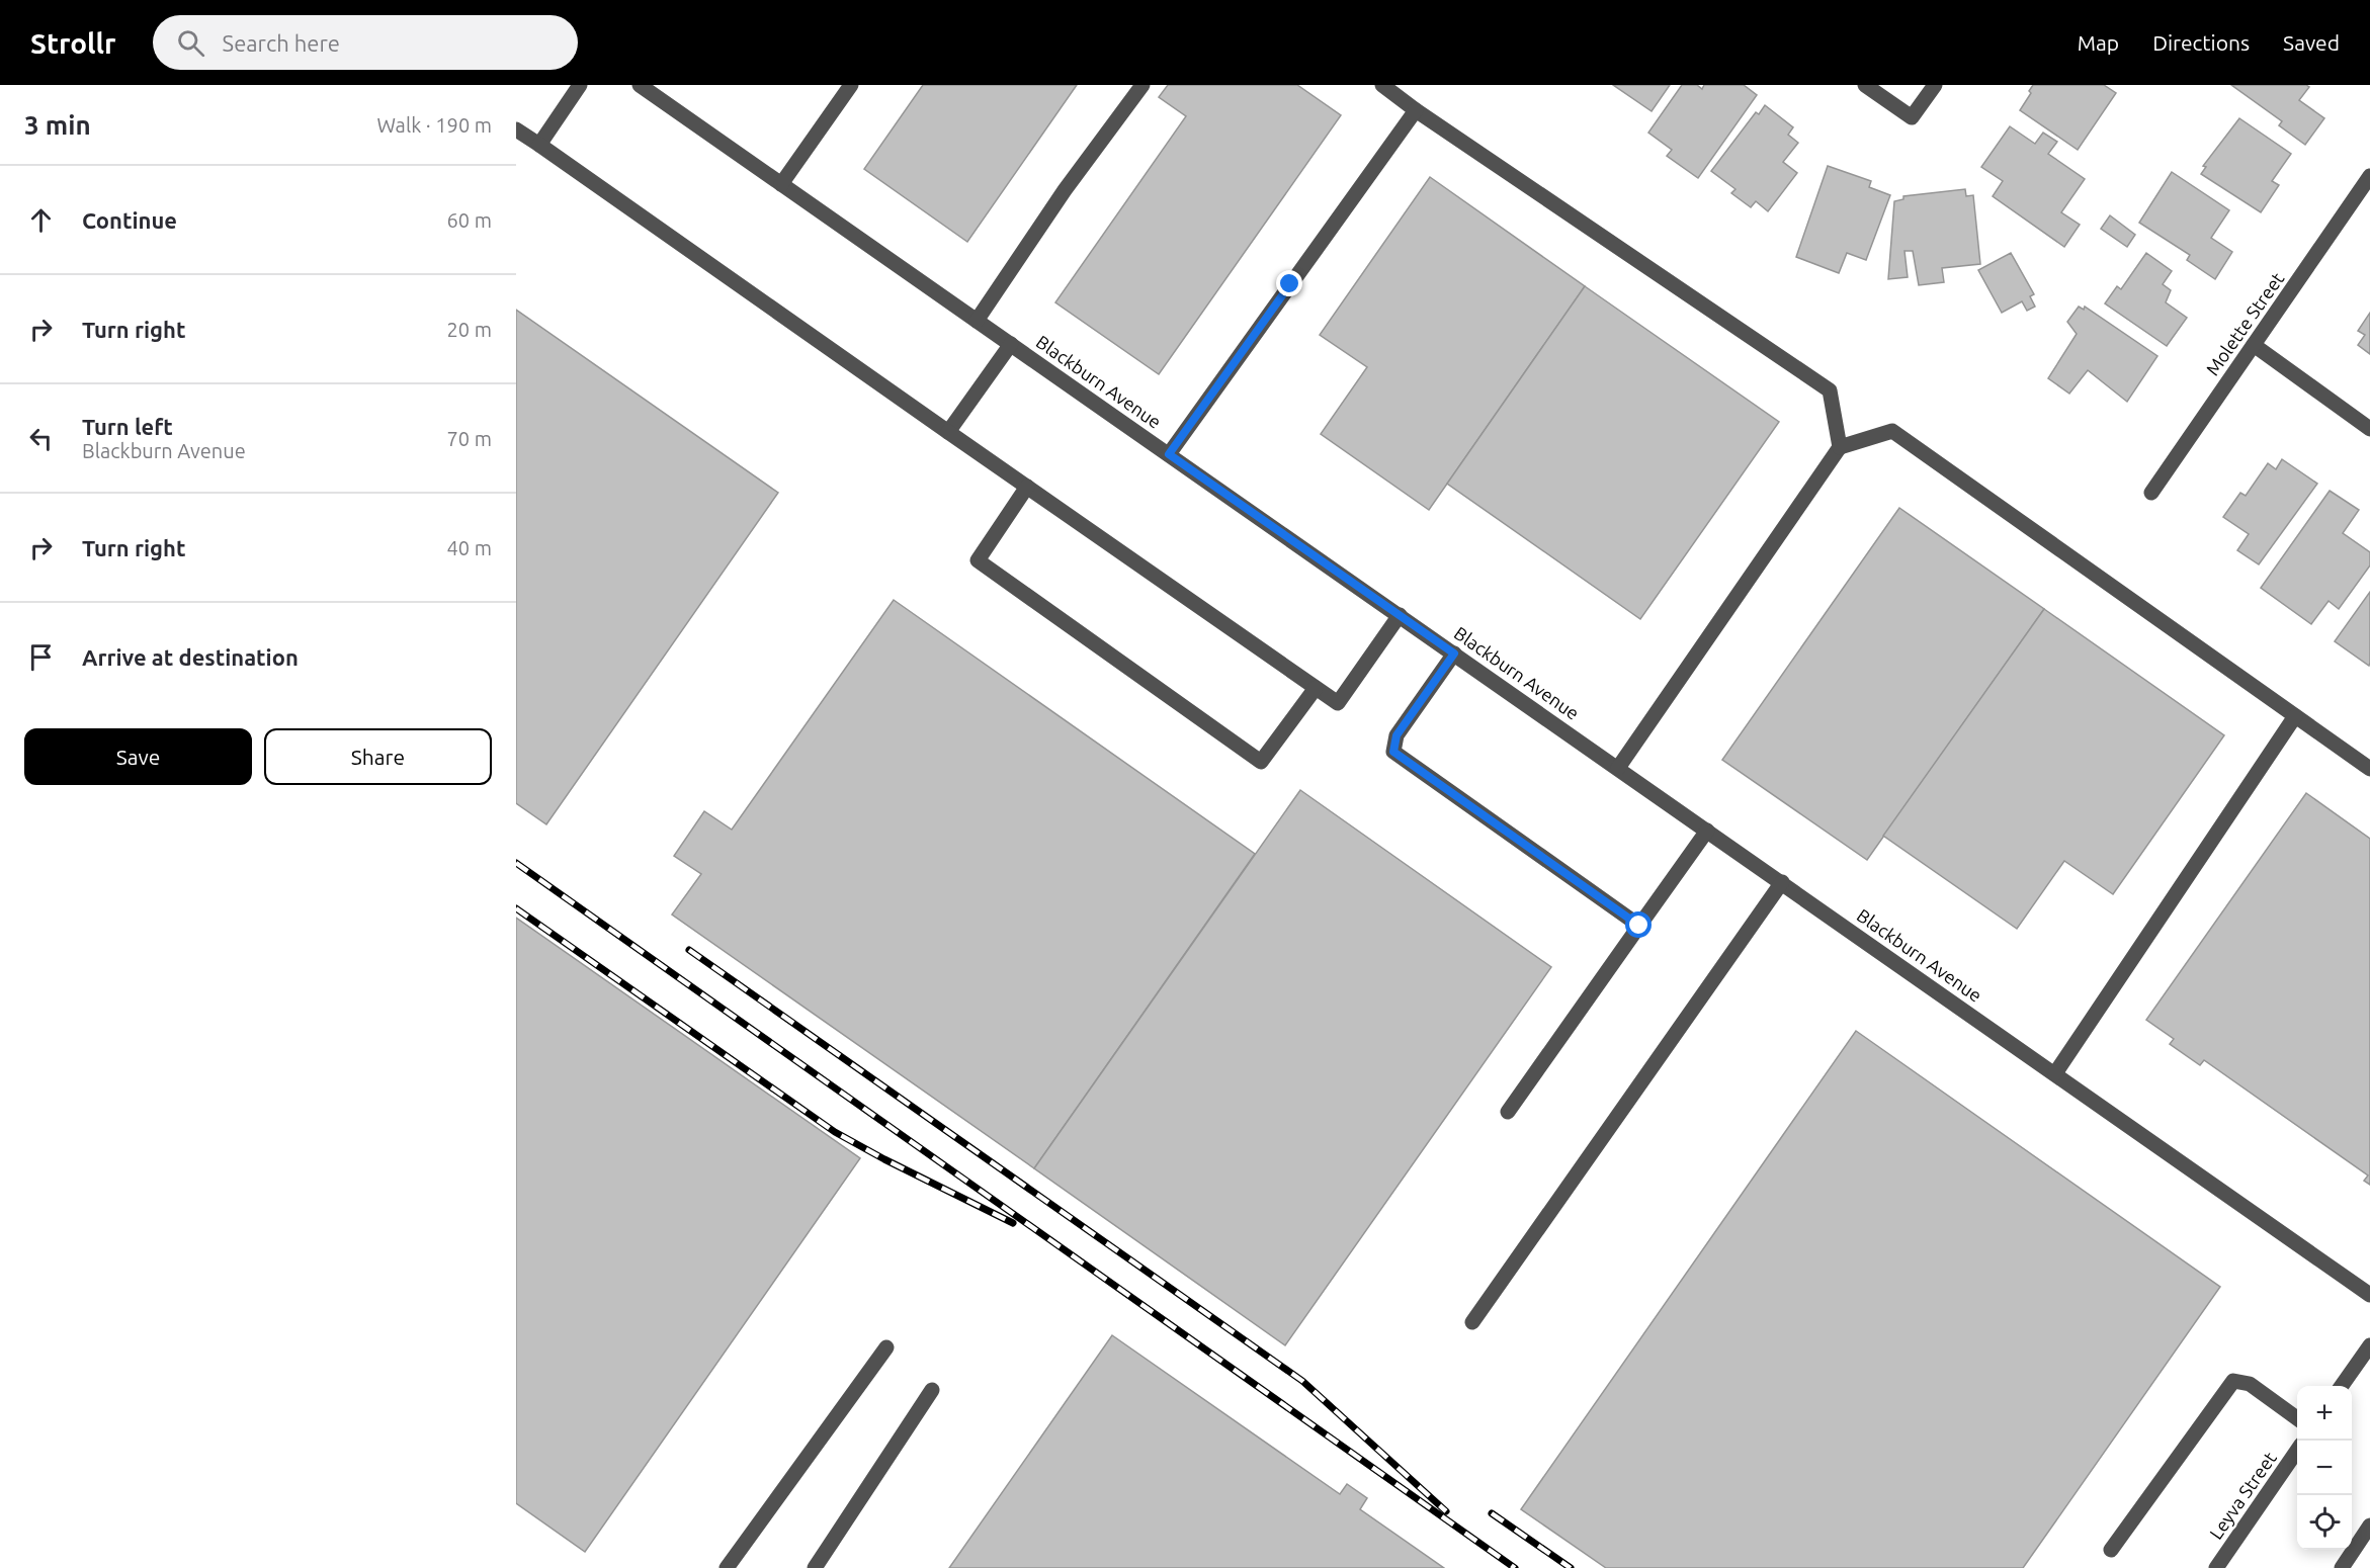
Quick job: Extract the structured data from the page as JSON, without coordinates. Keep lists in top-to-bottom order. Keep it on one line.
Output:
{"streets":{"street":["Molette Street","Blackburn Avenue","Leyva Street"]},"page":{"header":"Strollr","search":"Search here","nav":["Map","Directions","Saved"],"heading":["3 min","Walk · 190 m"],"list":[["Continue","60 m"],["Turn right","20 m"],["Turn left","Blackburn Avenue","70 m"],["Turn right","40 m"],"Arrive at destination"],"buttons":["Save","Share"],"map_buttons":["+","−"]}}
